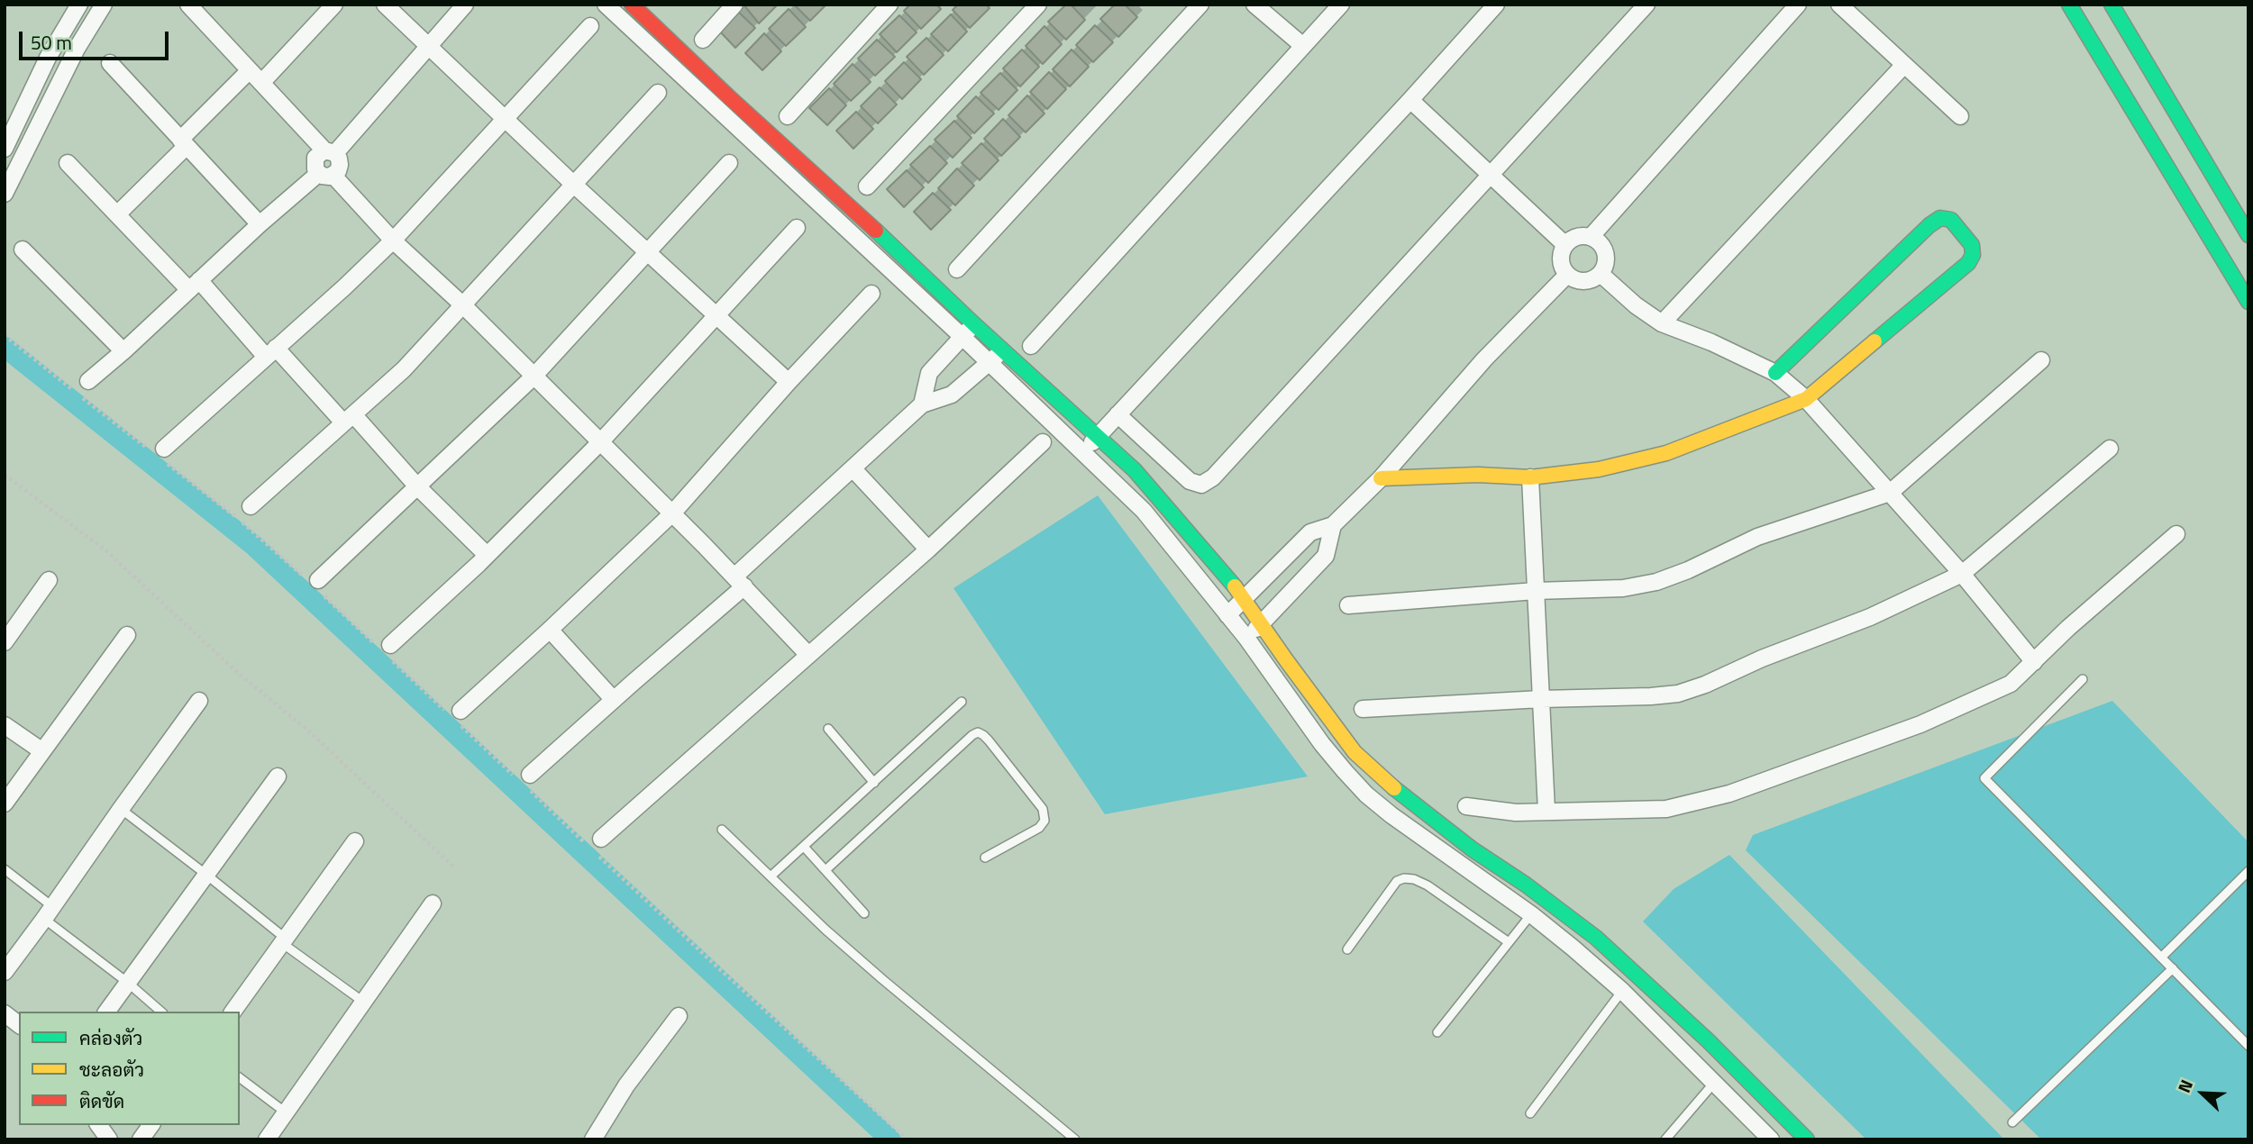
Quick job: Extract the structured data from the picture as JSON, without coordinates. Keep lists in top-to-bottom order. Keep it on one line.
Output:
{"legend":["คล่องตัว","ชะลอตัว","ติดขัด"],"scale_bar":"50 m","north":"top left"}
